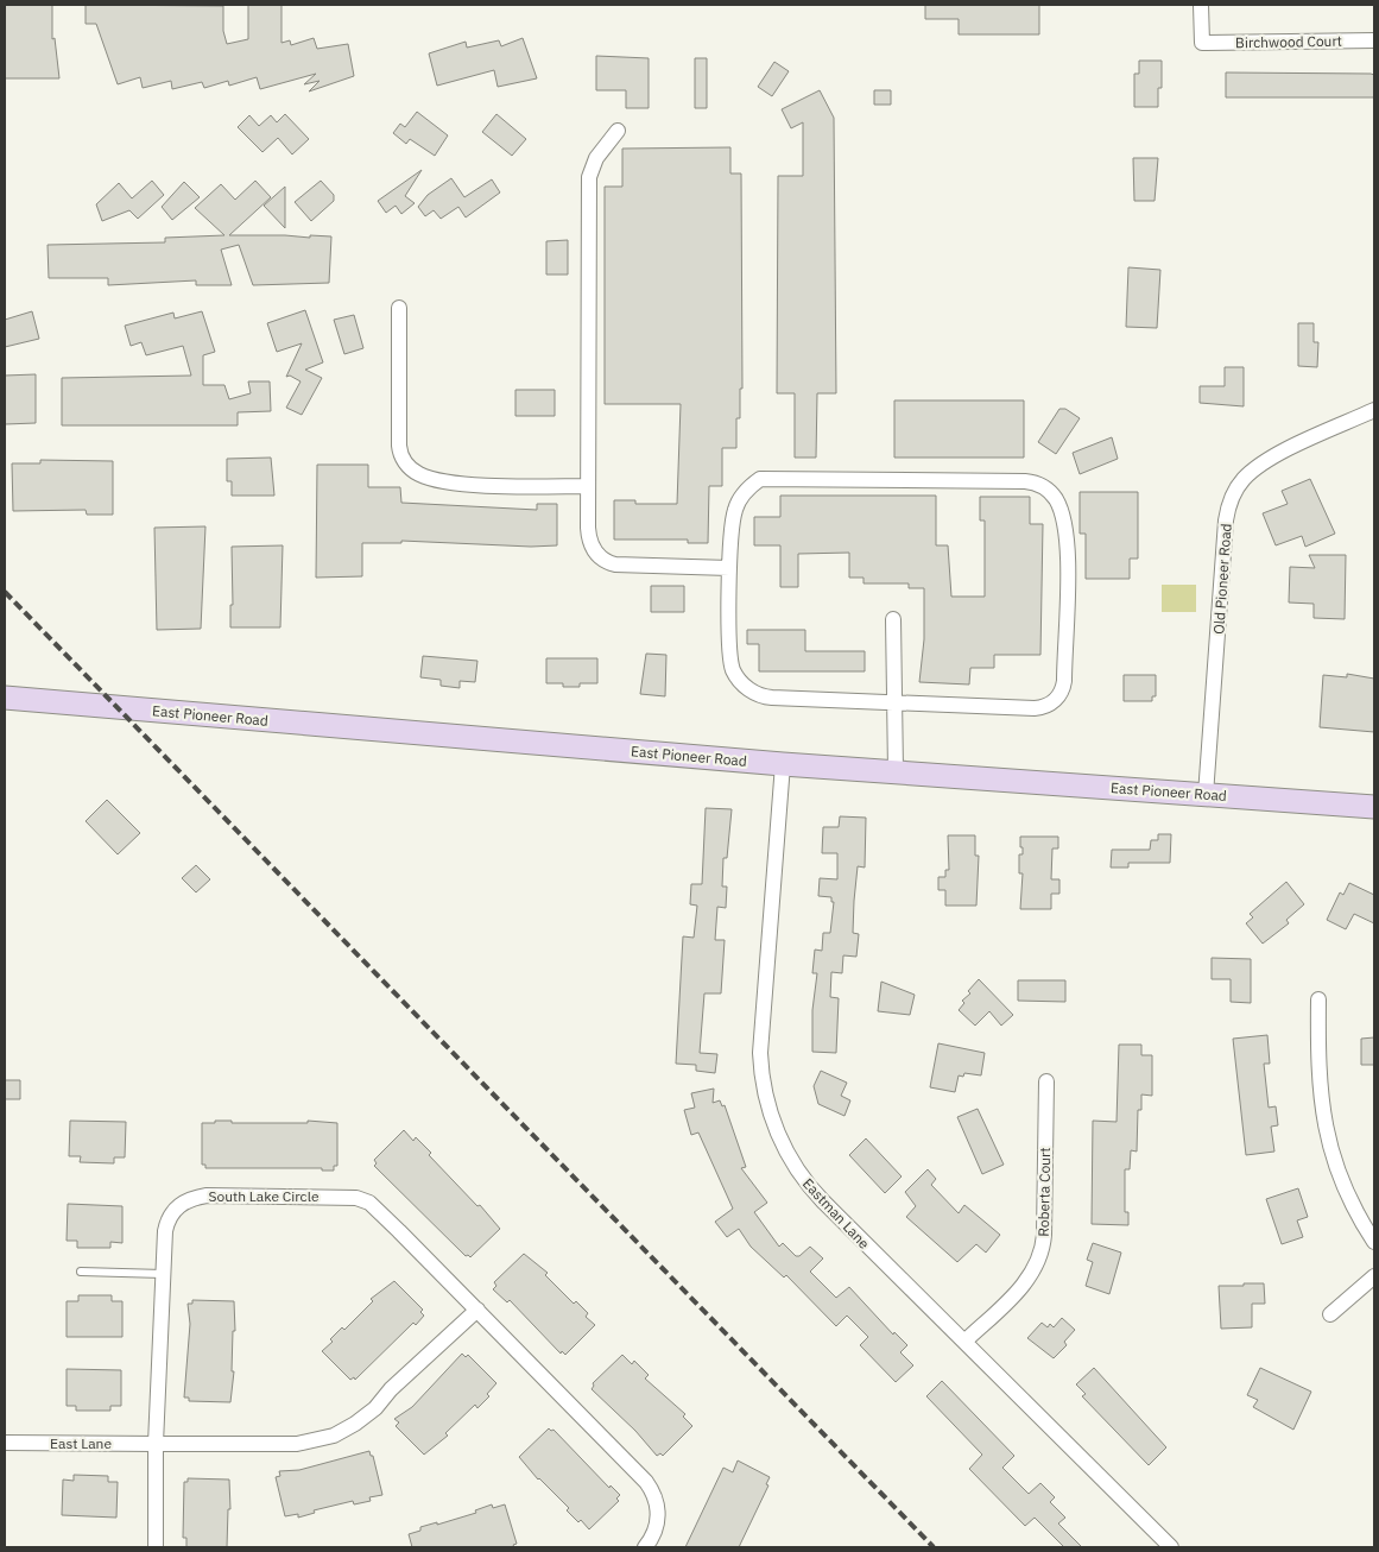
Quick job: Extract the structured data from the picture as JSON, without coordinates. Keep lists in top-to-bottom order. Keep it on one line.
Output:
{"streets":{"main road":["East Pioneer Road"],"street":["Birchwood Court","Old Pioneer Road","Roberta Court","South Lake Circle","Eastman Lane","East Lane"]},"crossings":[["Old Pioneer Road","East Pioneer Road"],["East Pioneer Road","Eastman Lane"],["Roberta Court","Eastman Lane"],["South Lake Circle","East Lane"]]}
